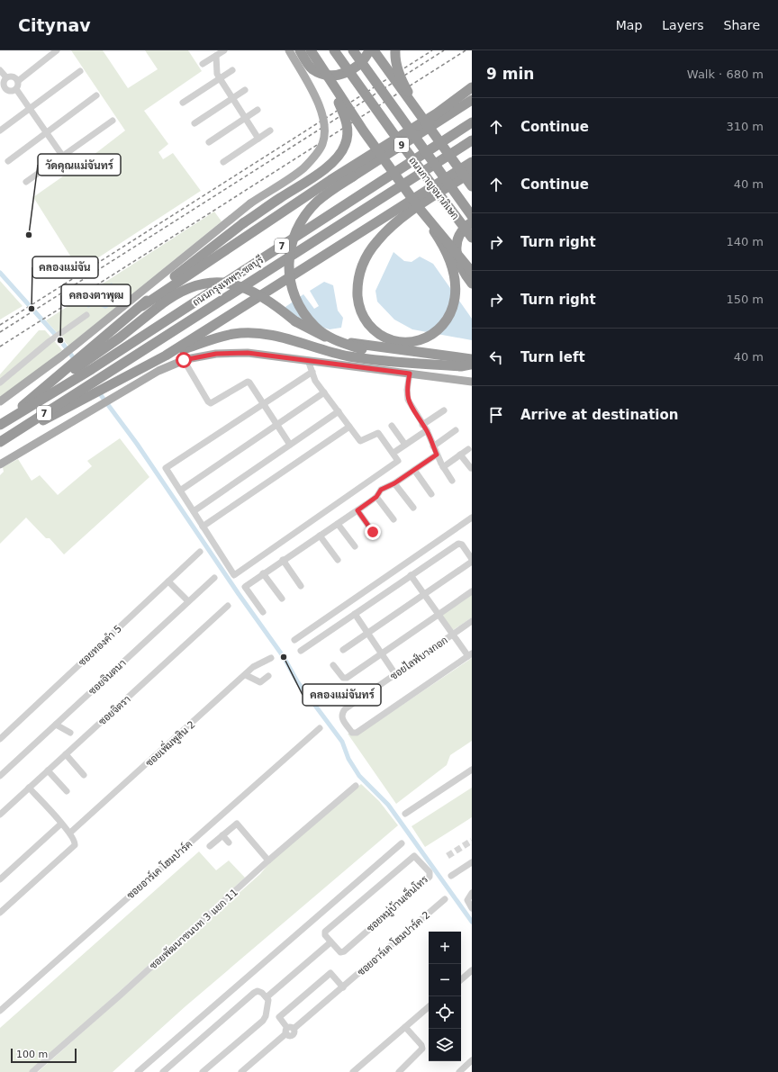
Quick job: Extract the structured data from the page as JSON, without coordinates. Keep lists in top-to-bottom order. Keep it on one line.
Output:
{"streets":{"highway":["9","ถนนกาญจนาภิเษก","7","ถนนกรุงเทพฯ-ชลบุรี"],"street":["ซอยทองคำ 5","ซอยไลฟ์บางกอก","ซอยจินตนา","ซอยจิตรา","ซอยเพิ่มพูสิน 2","ซอยอาร์เค โฮมปาร์ค","ซอยหมู่บ้านเซ็นโทร","ซอยพัฒนาชนบท 3 แยก 11","ซอยอาร์เค โฮมปาร์ค 2"]},"places":["วัดคุณแม่จันทร์","คลองแม่จัน","คลองตาพุฒ","คลองแม่จันทร์"],"scale_bar":"100 m","page":{"header":"Citynav","nav":["Map","Layers","Share"],"heading":["9 min","Walk · 680 m"],"list":[["Continue","310 m"],["Continue","40 m"],["Turn right","140 m"],["Turn right","150 m"],["Turn left","40 m"],"Arrive at destination"],"map_buttons":["+","−"],"scale":"100 m"}}
